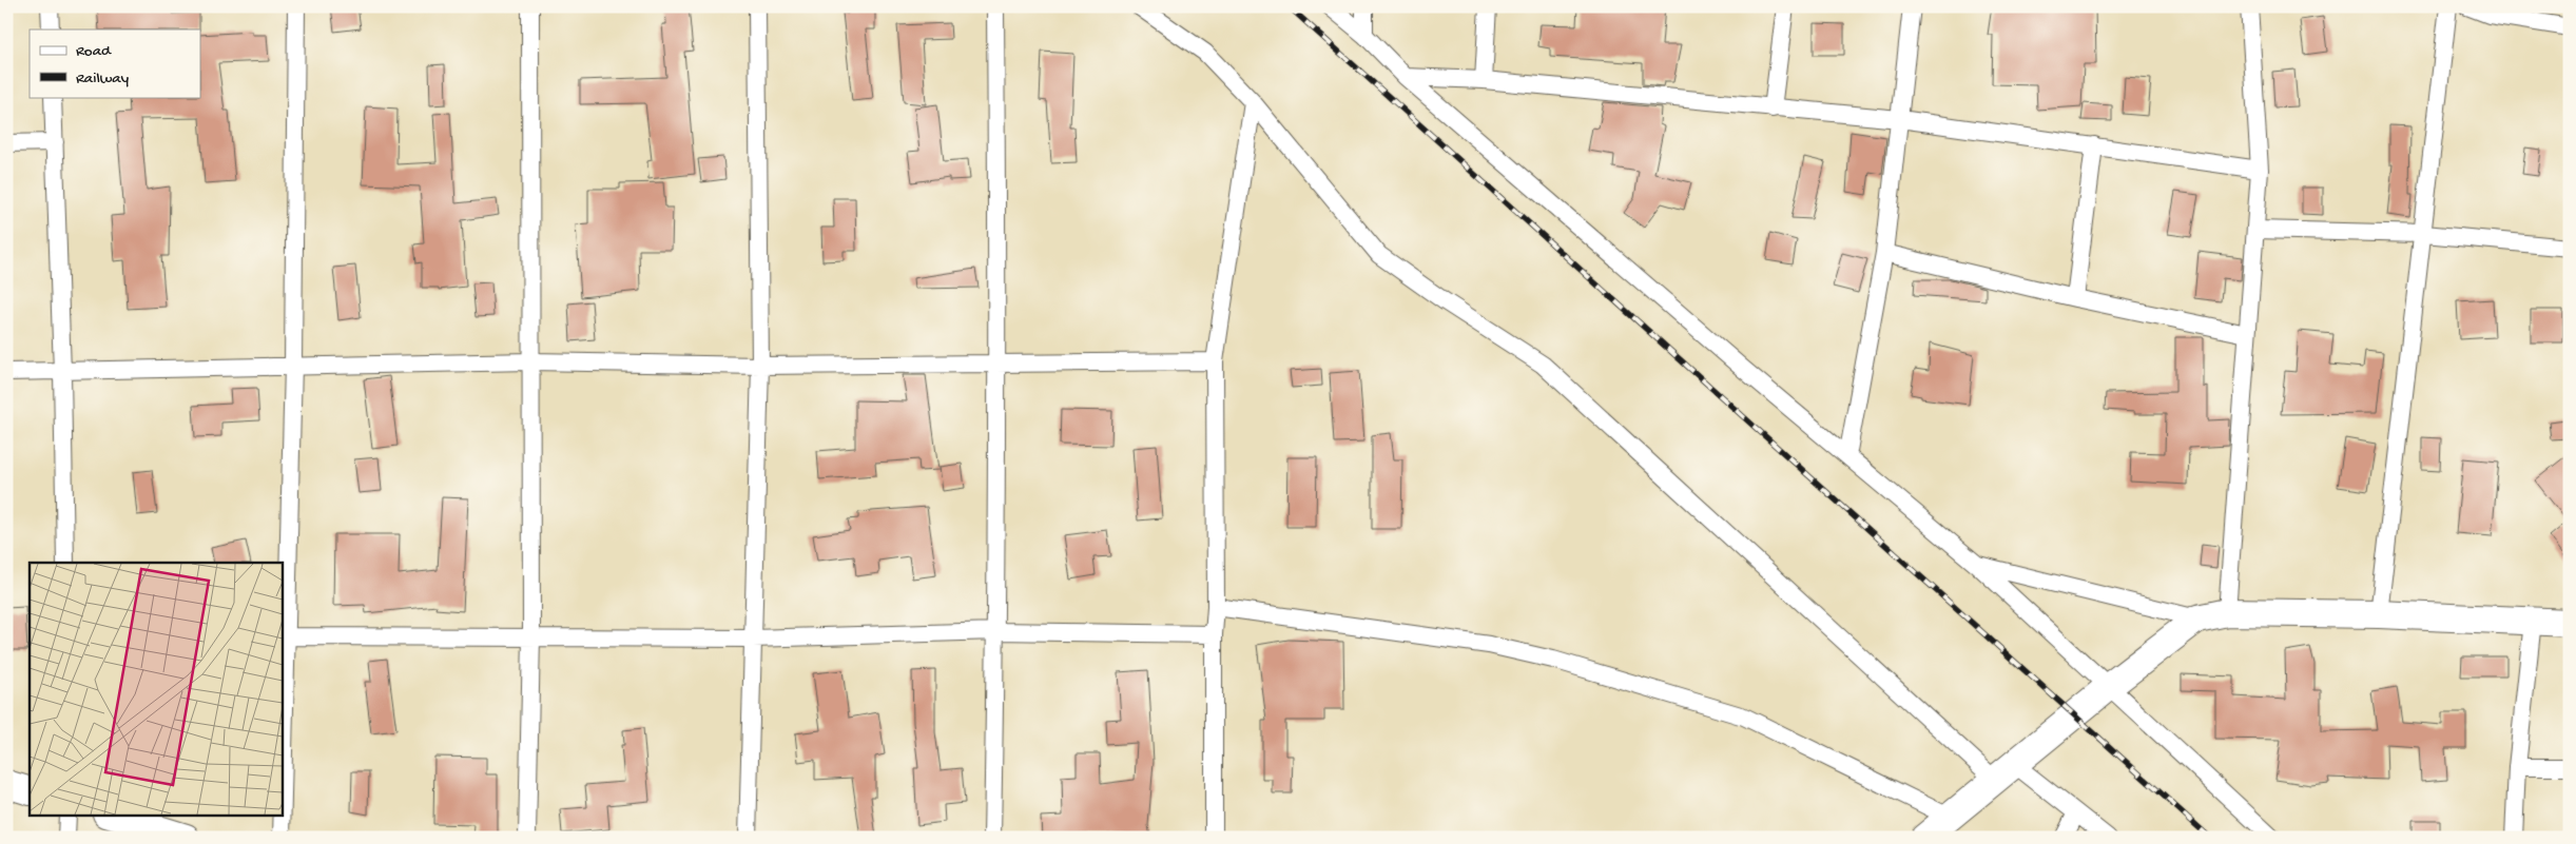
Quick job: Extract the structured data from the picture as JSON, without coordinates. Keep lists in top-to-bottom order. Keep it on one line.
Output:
{"legend":["Road","Railway"]}
